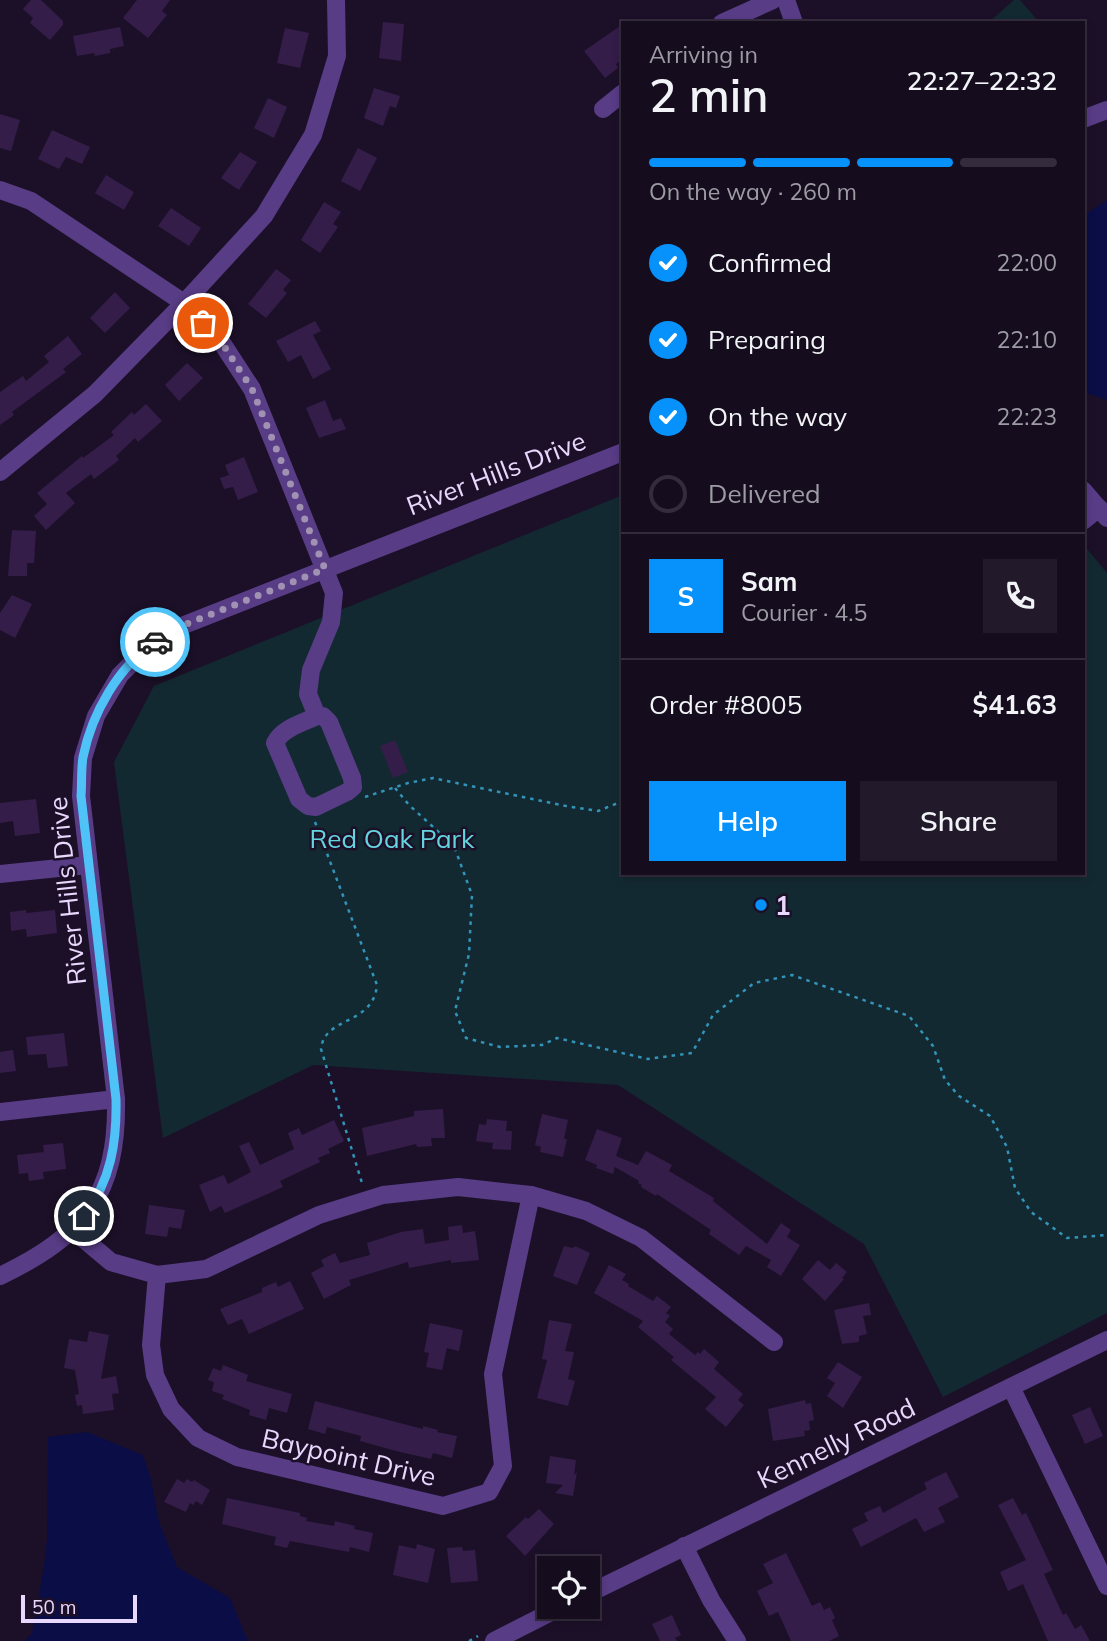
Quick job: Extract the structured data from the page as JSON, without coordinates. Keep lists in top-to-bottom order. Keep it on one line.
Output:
{"streets":{"street":["River Hills Drive","Kennelly Road","Baypoint Drive"]},"parks":["Red Oak Park"],"places":["1"],"scale_bar":"50 m","page":{"heading":["2 min","Arriving in","22:27–22:32"],"panel":["Sam","Courier · 4.5","Order #8005","$41.63"],"bar":"On the way · 260 m","list":[["Confirmed","22:00"],["Preparing","22:10"],["On the way","22:23"],"Delivered"],"round":"S","buttons":["Help","Share"],"scale":"50 m"}}
